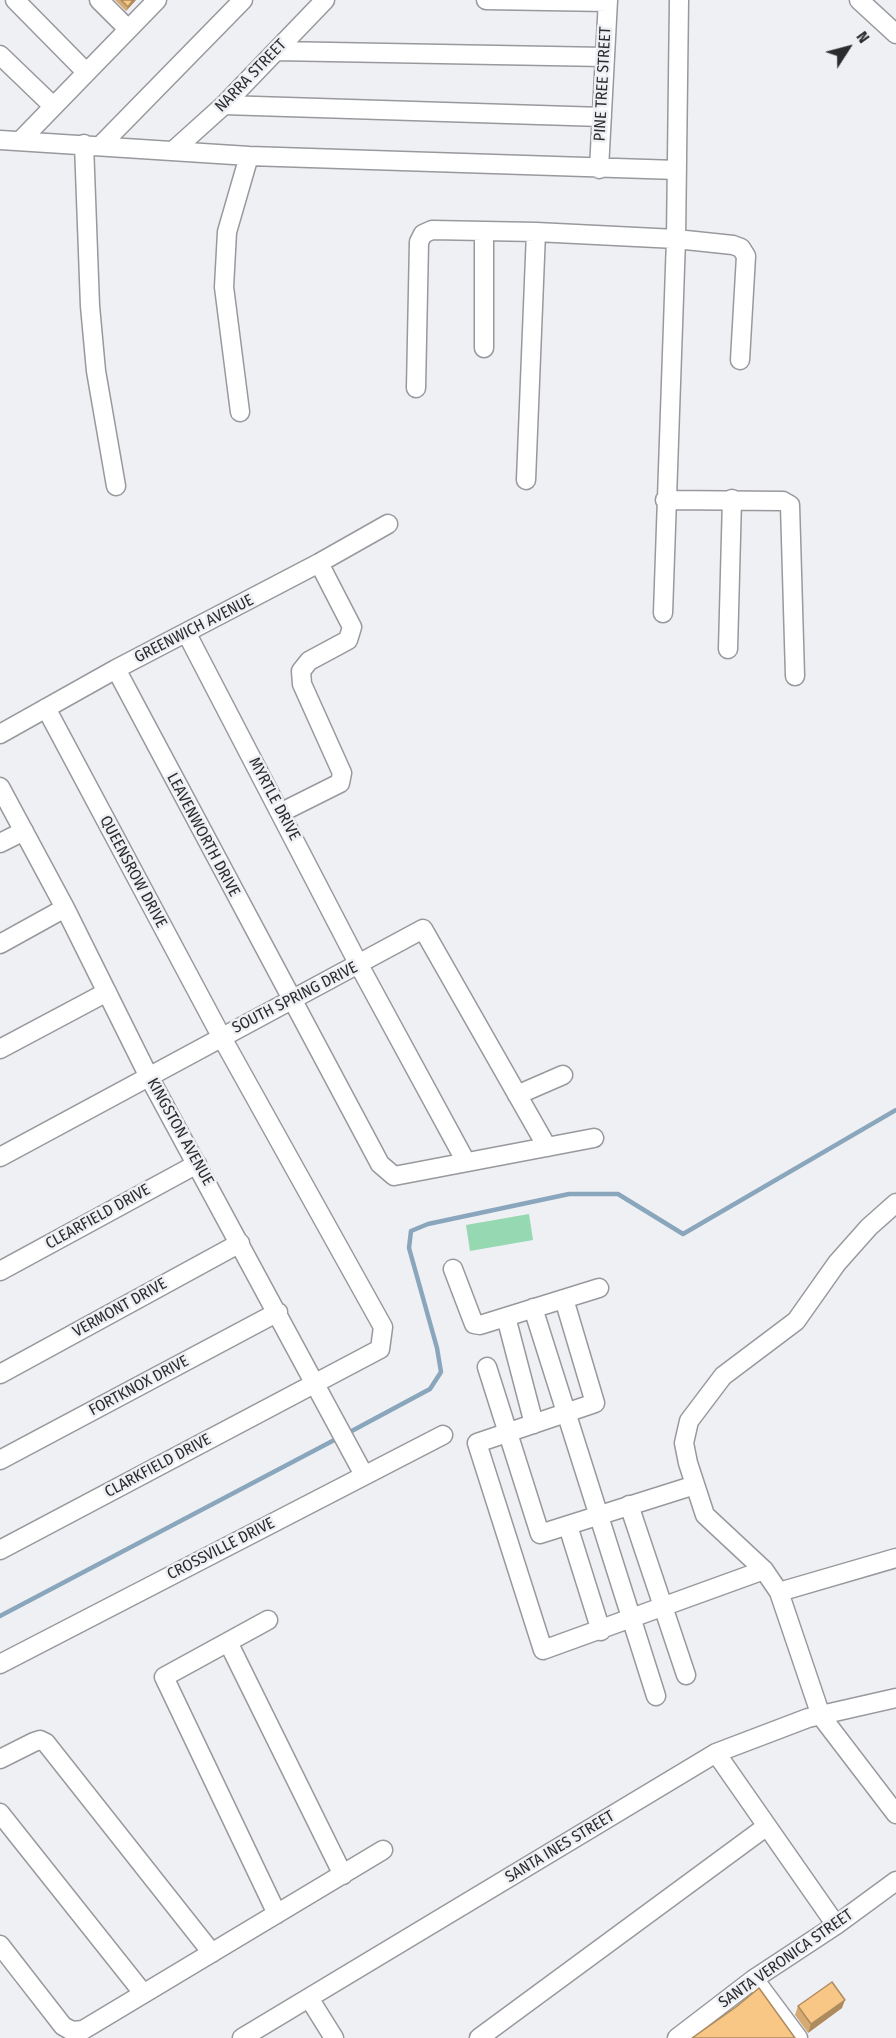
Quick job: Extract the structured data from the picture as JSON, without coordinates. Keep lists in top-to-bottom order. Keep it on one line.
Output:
{"streets":{"street":["NARRA STREET","PINE TREE STREET","GREENWICH AVENUE","MYRTLE DRIVE","LEAVENWORTH DRIVE","QUEENSROW DRIVE","SOUTH SPRING DRIVE","KINGSTON AVENUE","CLEARFIELD DRIVE","VERMONT DRIVE","FORTKNOX DRIVE","CLARKFIELD DRIVE","CROSSVILLE DRIVE","SANTA INES STREET","SANTA VERONICA STREET"]},"crossings":[["GREENWICH AVENUE","MYRTLE DRIVE"],["GREENWICH AVENUE","LEAVENWORTH DRIVE"],["GREENWICH AVENUE","QUEENSROW DRIVE"],["MYRTLE DRIVE","LEAVENWORTH DRIVE"],["MYRTLE DRIVE","SOUTH SPRING DRIVE"],["LEAVENWORTH DRIVE","SOUTH SPRING DRIVE"],["QUEENSROW DRIVE","SOUTH SPRING DRIVE"],["QUEENSROW DRIVE","KINGSTON AVENUE"],["QUEENSROW DRIVE","CLARKFIELD DRIVE"],["SOUTH SPRING DRIVE","KINGSTON AVENUE"],["KINGSTON AVENUE","CLEARFIELD DRIVE"],["KINGSTON AVENUE","VERMONT DRIVE"],["KINGSTON AVENUE","FORTKNOX DRIVE"],["KINGSTON AVENUE","CLARKFIELD DRIVE"],["KINGSTON AVENUE","CROSSVILLE DRIVE"]],"north":"top right"}
